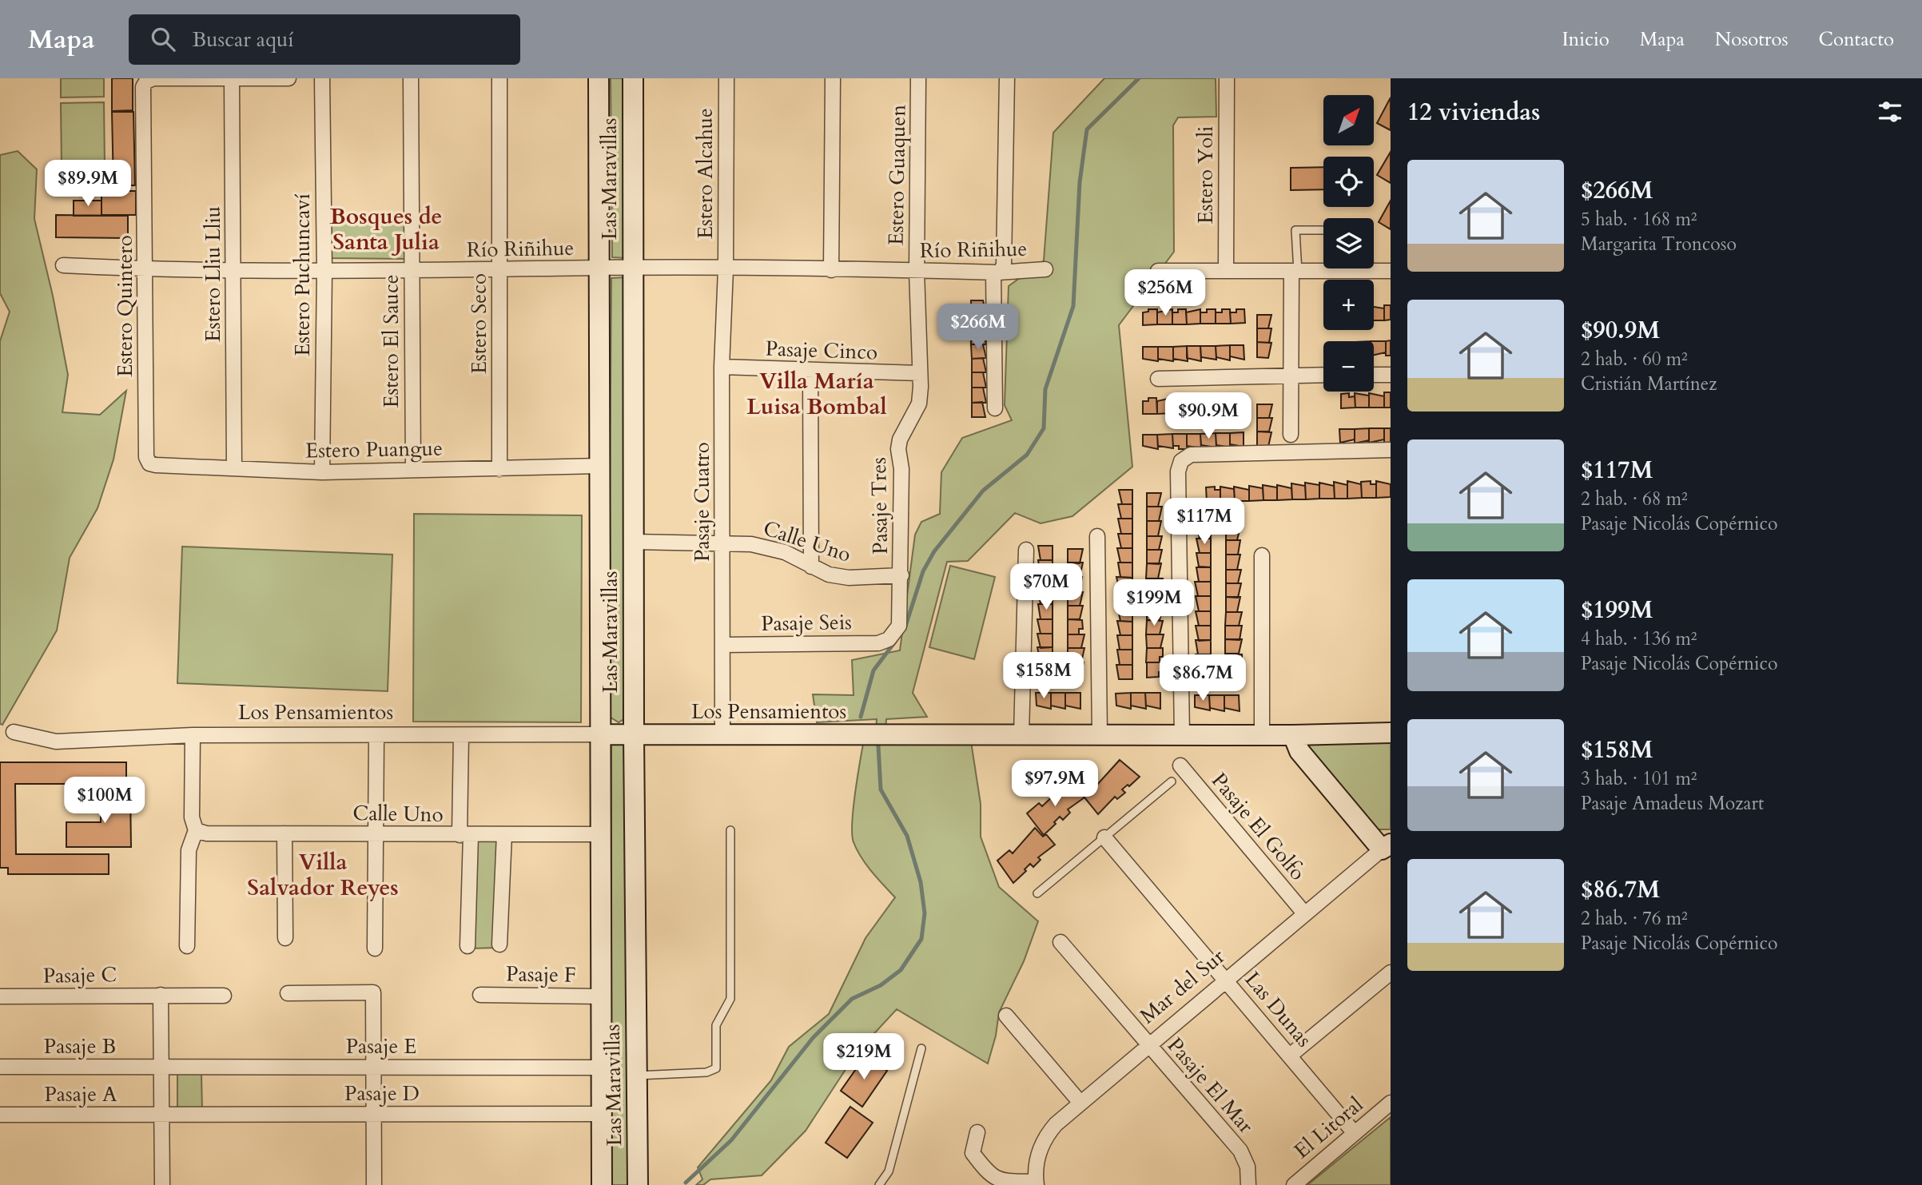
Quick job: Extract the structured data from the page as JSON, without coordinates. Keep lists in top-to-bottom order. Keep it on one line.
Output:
{"streets":{"street":["Estero Alcahue","Estero Guaquen","Estero Yoli","Las Maravillas","Río Riñihue","Estero Lliu Lliu","Estero Puchuncaví","Estero Quintero","Estero Seco","Estero El Sauce","Pasaje Cinco","Estero Puangue","Pasaje Cuatro","Pasaje Tres","Calle Uno","Pasaje Seis","Los Pensamientos","Pasaje El Golfo","Pasaje F","Pasaje C","Mar del Sur","Las Dunas","Pasaje B","Pasaje E","Pasaje El Mar","Pasaje D","Pasaje A","El Litoral"]},"crossings":[["Estero Alcahue","Río Riñihue"],["Estero Alcahue","Pasaje Cuatro"],["Estero Guaquen","Río Riñihue"],["Estero Guaquen","Pasaje Tres"],["Las Maravillas","Río Riñihue"],["Las Maravillas","Estero Puangue"],["Las Maravillas","Calle Uno"],["Las Maravillas","Los Pensamientos"],["Las Maravillas","Pasaje F"],["Las Maravillas","Pasaje E"],["Las Maravillas","Pasaje D"],["Río Riñihue","Estero Lliu Lliu"],["Río Riñihue","Estero Puchuncaví"],["Río Riñihue","Estero Quintero"],["Río Riñihue","Estero Seco"],["Río Riñihue","Estero El Sauce"],["Río Riñihue","Pasaje Cuatro"],["Río Riñihue","Pasaje Tres"],["Estero Lliu Lliu","Estero Quintero"],["Estero Lliu Lliu","Estero Puangue"],["Estero Puchuncaví","Estero Puangue"],["Estero Quintero","Estero Puangue"],["Estero Seco","Estero Puangue"],["Estero El Sauce","Estero Puangue"],["Pasaje Cinco","Pasaje Cuatro"],["Pasaje Cinco","Pasaje Tres"],["Pasaje Cuatro","Calle Uno"],["Pasaje Cuatro","Pasaje Seis"],["Pasaje Cuatro","Los Pensamientos"],["Pasaje Tres","Calle Uno"],["Pasaje Tres","Pasaje Seis"],["Pasaje El Golfo","Mar del Sur"],["Mar del Sur","Las Dunas"],["Mar del Sur","Pasaje El Mar"],["Las Dunas","El Litoral"],["Pasaje B","Pasaje E"],["Pasaje D","Pasaje A"]],"districts":["Bosques de Santa Julia","Villa María Luisa Bombal","Villa Salvador Reyes"],"north":"top right","page":{"header":"Mapa","search":"Buscar aquí","nav":["Inicio","Mapa","Nosotros","Contacto"],"heading":"12 viviendas","map_buttons":["+","−"],"list":[{"name":"$266M","note":"5 hab. · 168 m² · Margarita Troncoso"},{"name":"$90.9M","note":"2 hab. · 60 m² · Cristián Martínez"},{"name":"$117M","note":"2 hab. · 68 m² · Pasaje Nicolás Copérnico"},{"name":"$199M","note":"4 hab. · 136 m² · Pasaje Nicolás Copérnico"},{"name":"$158M","note":"3 hab. · 101 m² · Pasaje Amadeus Mozart"},{"name":"$86.7M","note":"2 hab. · 76 m² · Pasaje Nicolás Copérnico"}],"price":["$89.9M","$256M","$266M","$90.9M","$117M","$70M","$199M","$158M","$86.7M","$97.9M","$100M","$219M"]}}
